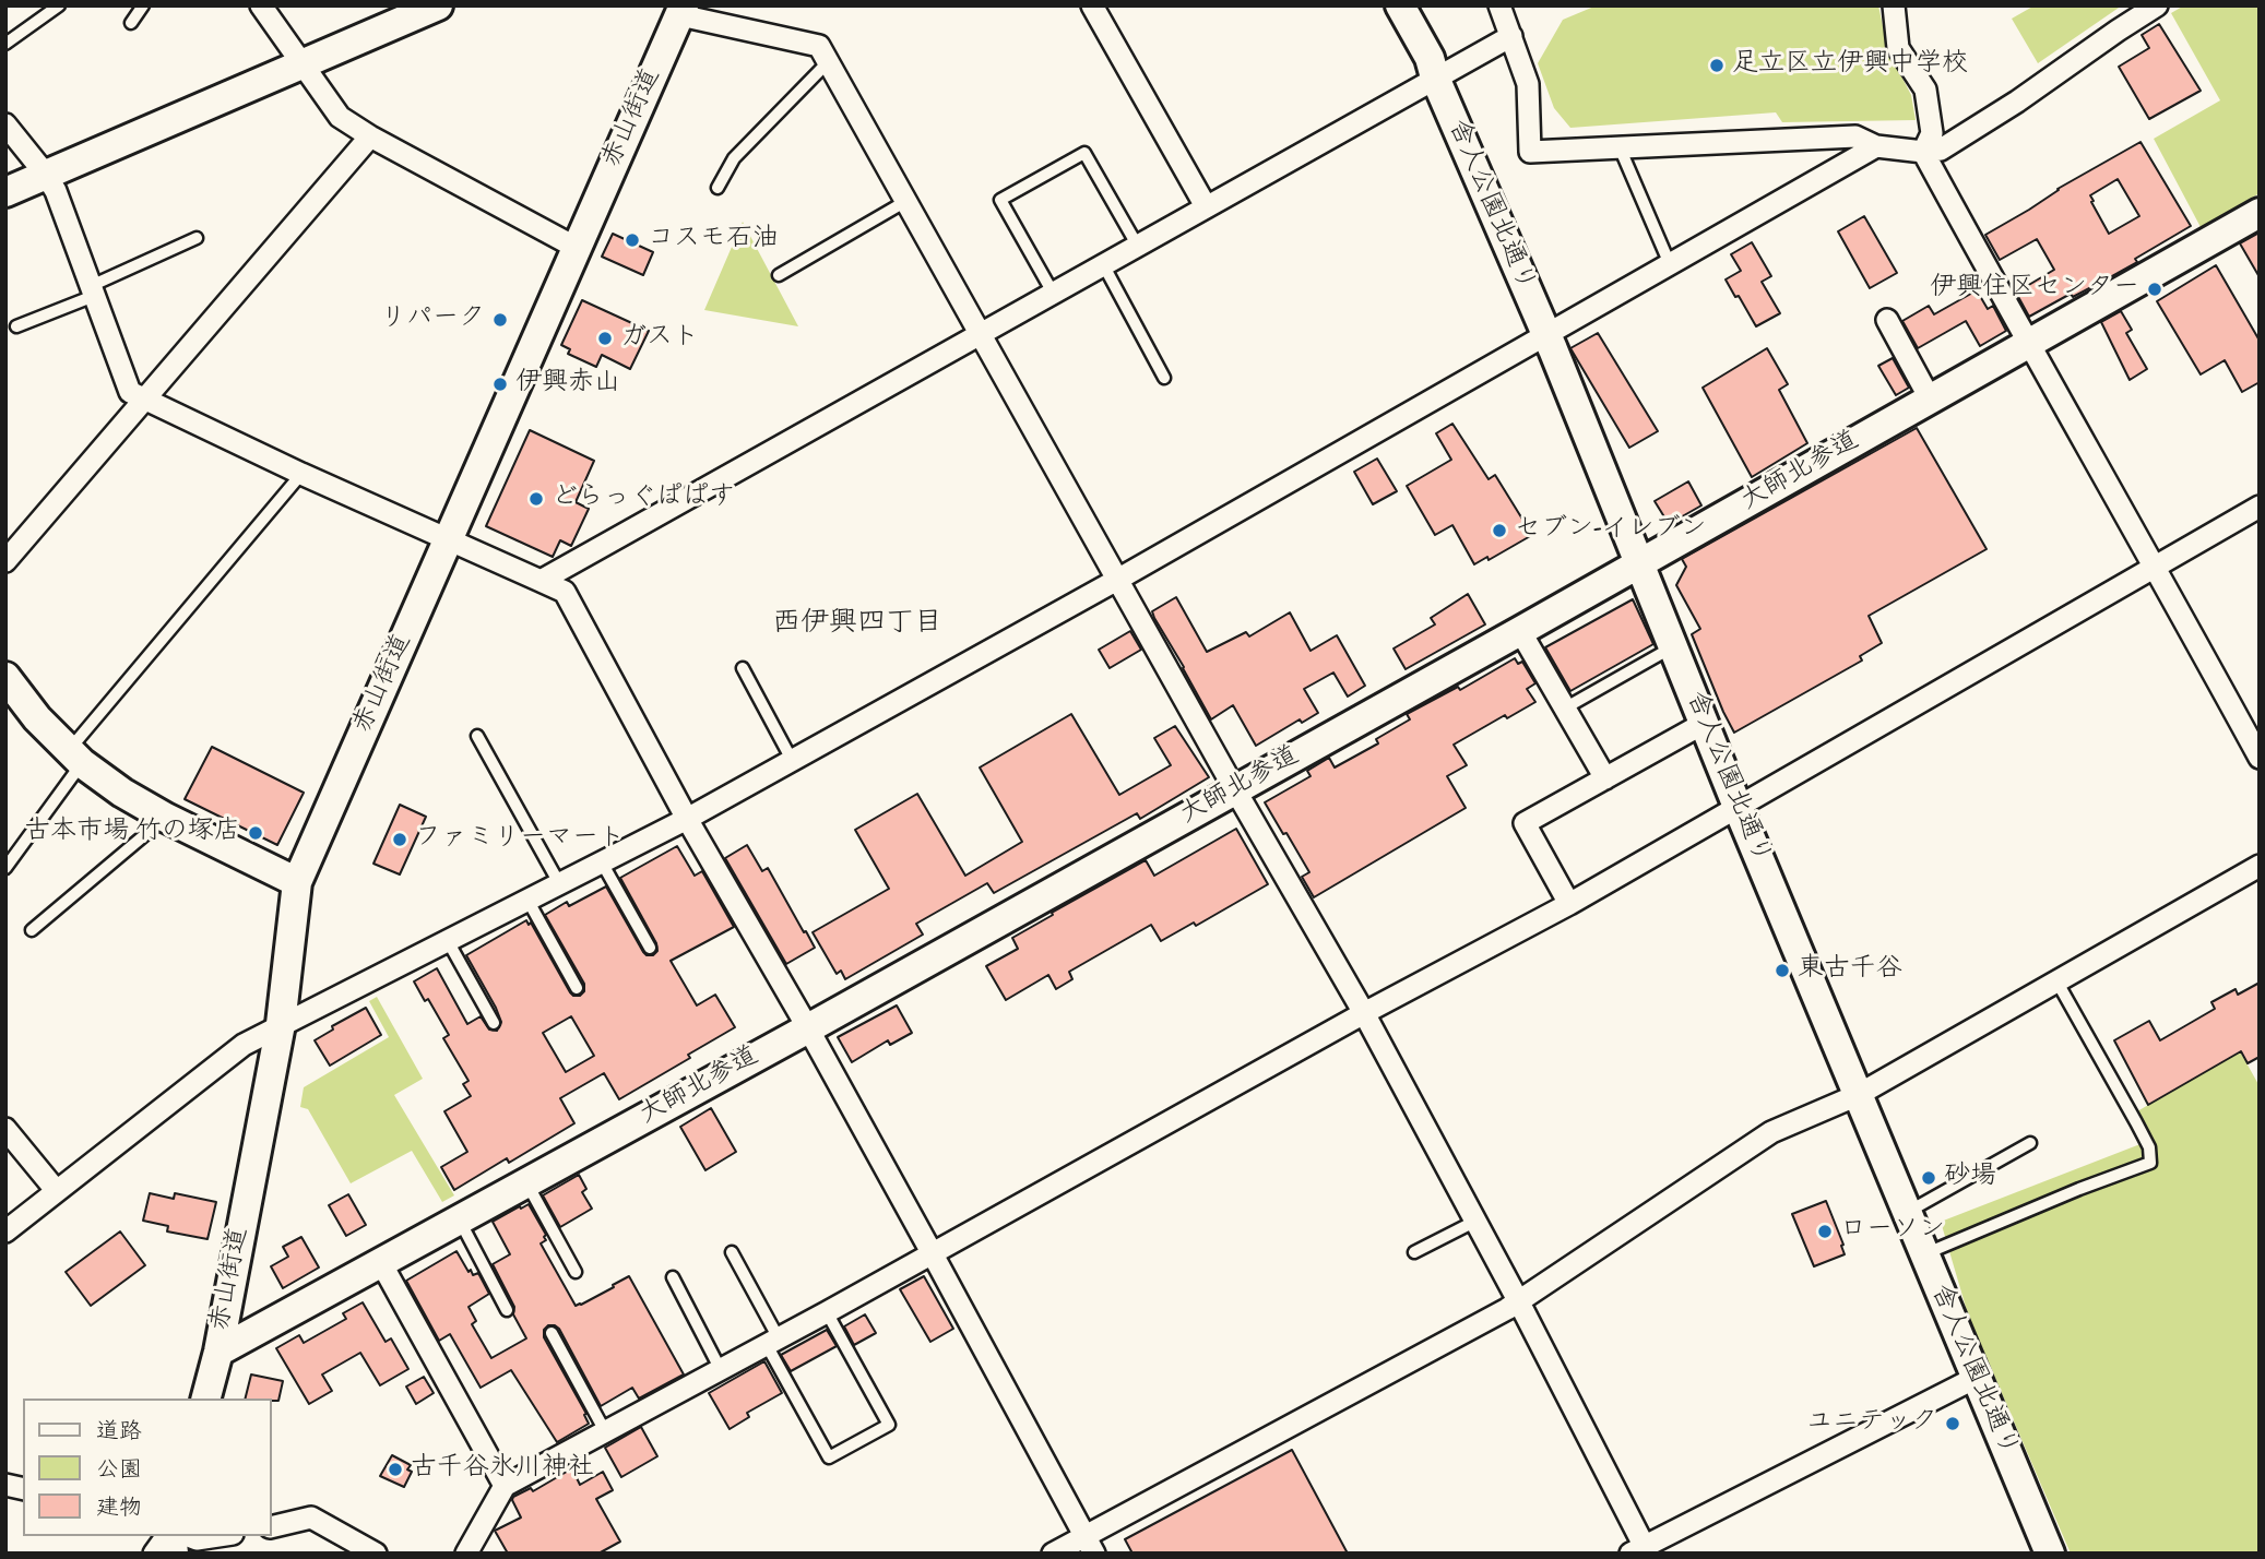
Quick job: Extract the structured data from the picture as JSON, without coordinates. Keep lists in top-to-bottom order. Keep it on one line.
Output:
{"streets":{"street":["赤山街道","舎人公園北通り","大師北参道"]},"crossings":[["赤山街道","大師北参道"],["舎人公園北通り","大師北参道"]],"districts":["西伊興四丁目"],"places":["足立区立伊興中学校","コスモ石油","伊興住区センター","リパーク","ガスト","伊興赤山","どらっぐぱぱす","セブン-イレブン","古本市場 竹の塚店","ファミリーマート","東古千谷","砂場","ローソン","ユニテック","古千谷氷川神社"],"legend":["道路","公園","建物"]}
